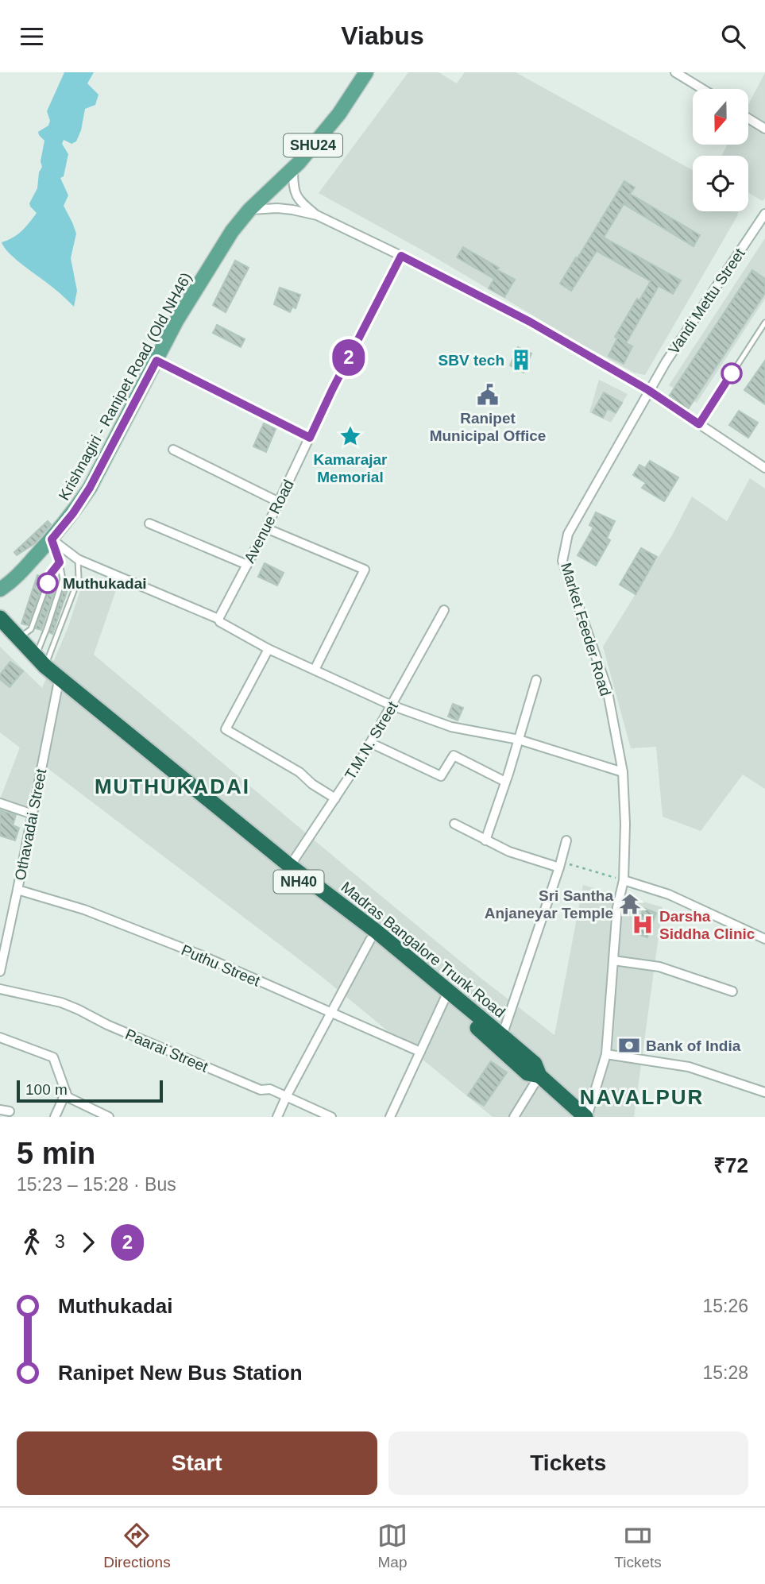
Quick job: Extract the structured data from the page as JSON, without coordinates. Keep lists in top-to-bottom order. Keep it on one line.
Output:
{"streets":{"highway":["NH40","Madras Bangalore Trunk Road"],"main road":["SHU24","Krishnagiri - Ranipet Road (Old NH46)"],"street":["Vandi Mettu Street","Avenue Road","Market Feeder Road","T.M.N. Street","Othavadai Street","Puthu Street","Paarai Street"]},"crossings":[["Vandi Mettu Street","Market Feeder Road"],["Market Feeder Road","Madras Bangalore Trunk Road"],["T.M.N. Street","Madras Bangalore Trunk Road"],["Othavadai Street","NH40"],["Othavadai Street","Madras Bangalore Trunk Road"],["Othavadai Street","Puthu Street"],["NH40","Madras Bangalore Trunk Road"]],"districts":["MUTHUKADAI","NAVALPUR"],"places":{"building":["SBV tech"],"public building":["Ranipet Municipal Office"],"place":["Kamarajar Memorial"],"other":["Muthukadai"],"temple":["Sri Santha Anjaneyar Temple"],"hospital":["Darsha Siddha Clinic"],"bank":["Bank of India"]},"lines":["bus line 2"],"scale_bar":"100 m","north":"bottom","page":{"header":"Viabus","on_map":"2","scale":"100 m","heading":["5 min","15:23 – 15:28 · Bus","₹72"],"legs":["3","2"],"list":[{"name":"Muthukadai","value":"15:26"},{"name":"Ranipet New Bus Station","value":"15:28"}],"buttons":["Start","Tickets"],"tabs":["Directions","Map","Tickets"]}}
